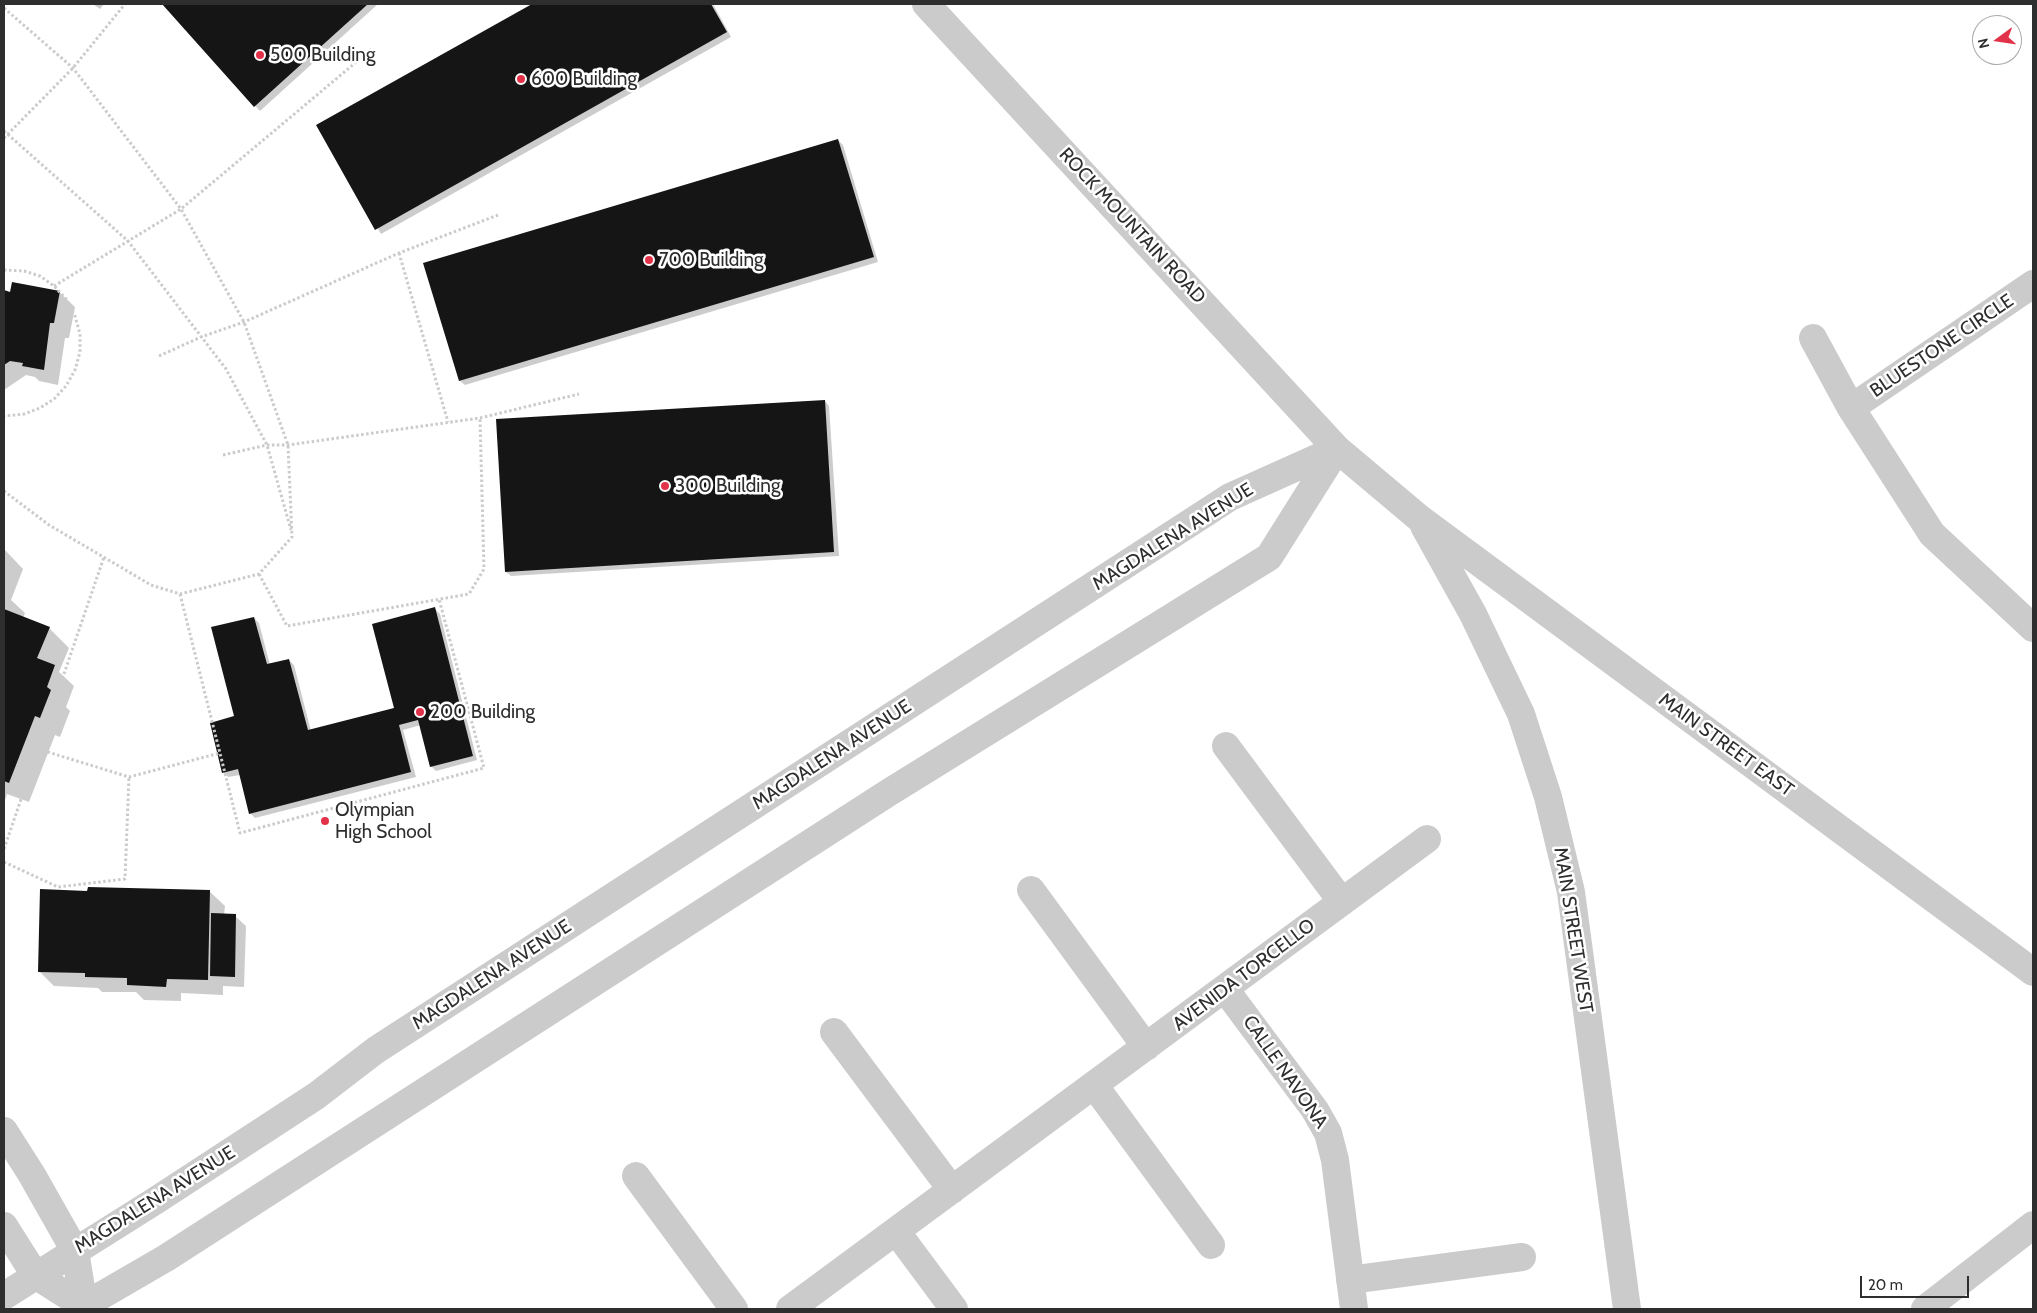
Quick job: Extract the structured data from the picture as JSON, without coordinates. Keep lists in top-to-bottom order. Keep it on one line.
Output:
{"streets":{"street":["ROCK MOUNTAIN ROAD","BLUESTONE CIRCLE","MAGDALENA AVENUE","MAIN STREET EAST","MAIN STREET WEST","AVENIDA TORCELLO","CALLE NAVONA"]},"crossings":[["ROCK MOUNTAIN ROAD","MAGDALENA AVENUE"],["ROCK MOUNTAIN ROAD","MAIN STREET EAST"],["ROCK MOUNTAIN ROAD","MAIN STREET WEST"],["MAIN STREET EAST","MAIN STREET WEST"],["AVENIDA TORCELLO","CALLE NAVONA"]],"places":["500 Building","600 Building","700 Building","300 Building","200 Building","Olympian High School"],"scale_bar":"20 m","north":"left"}
